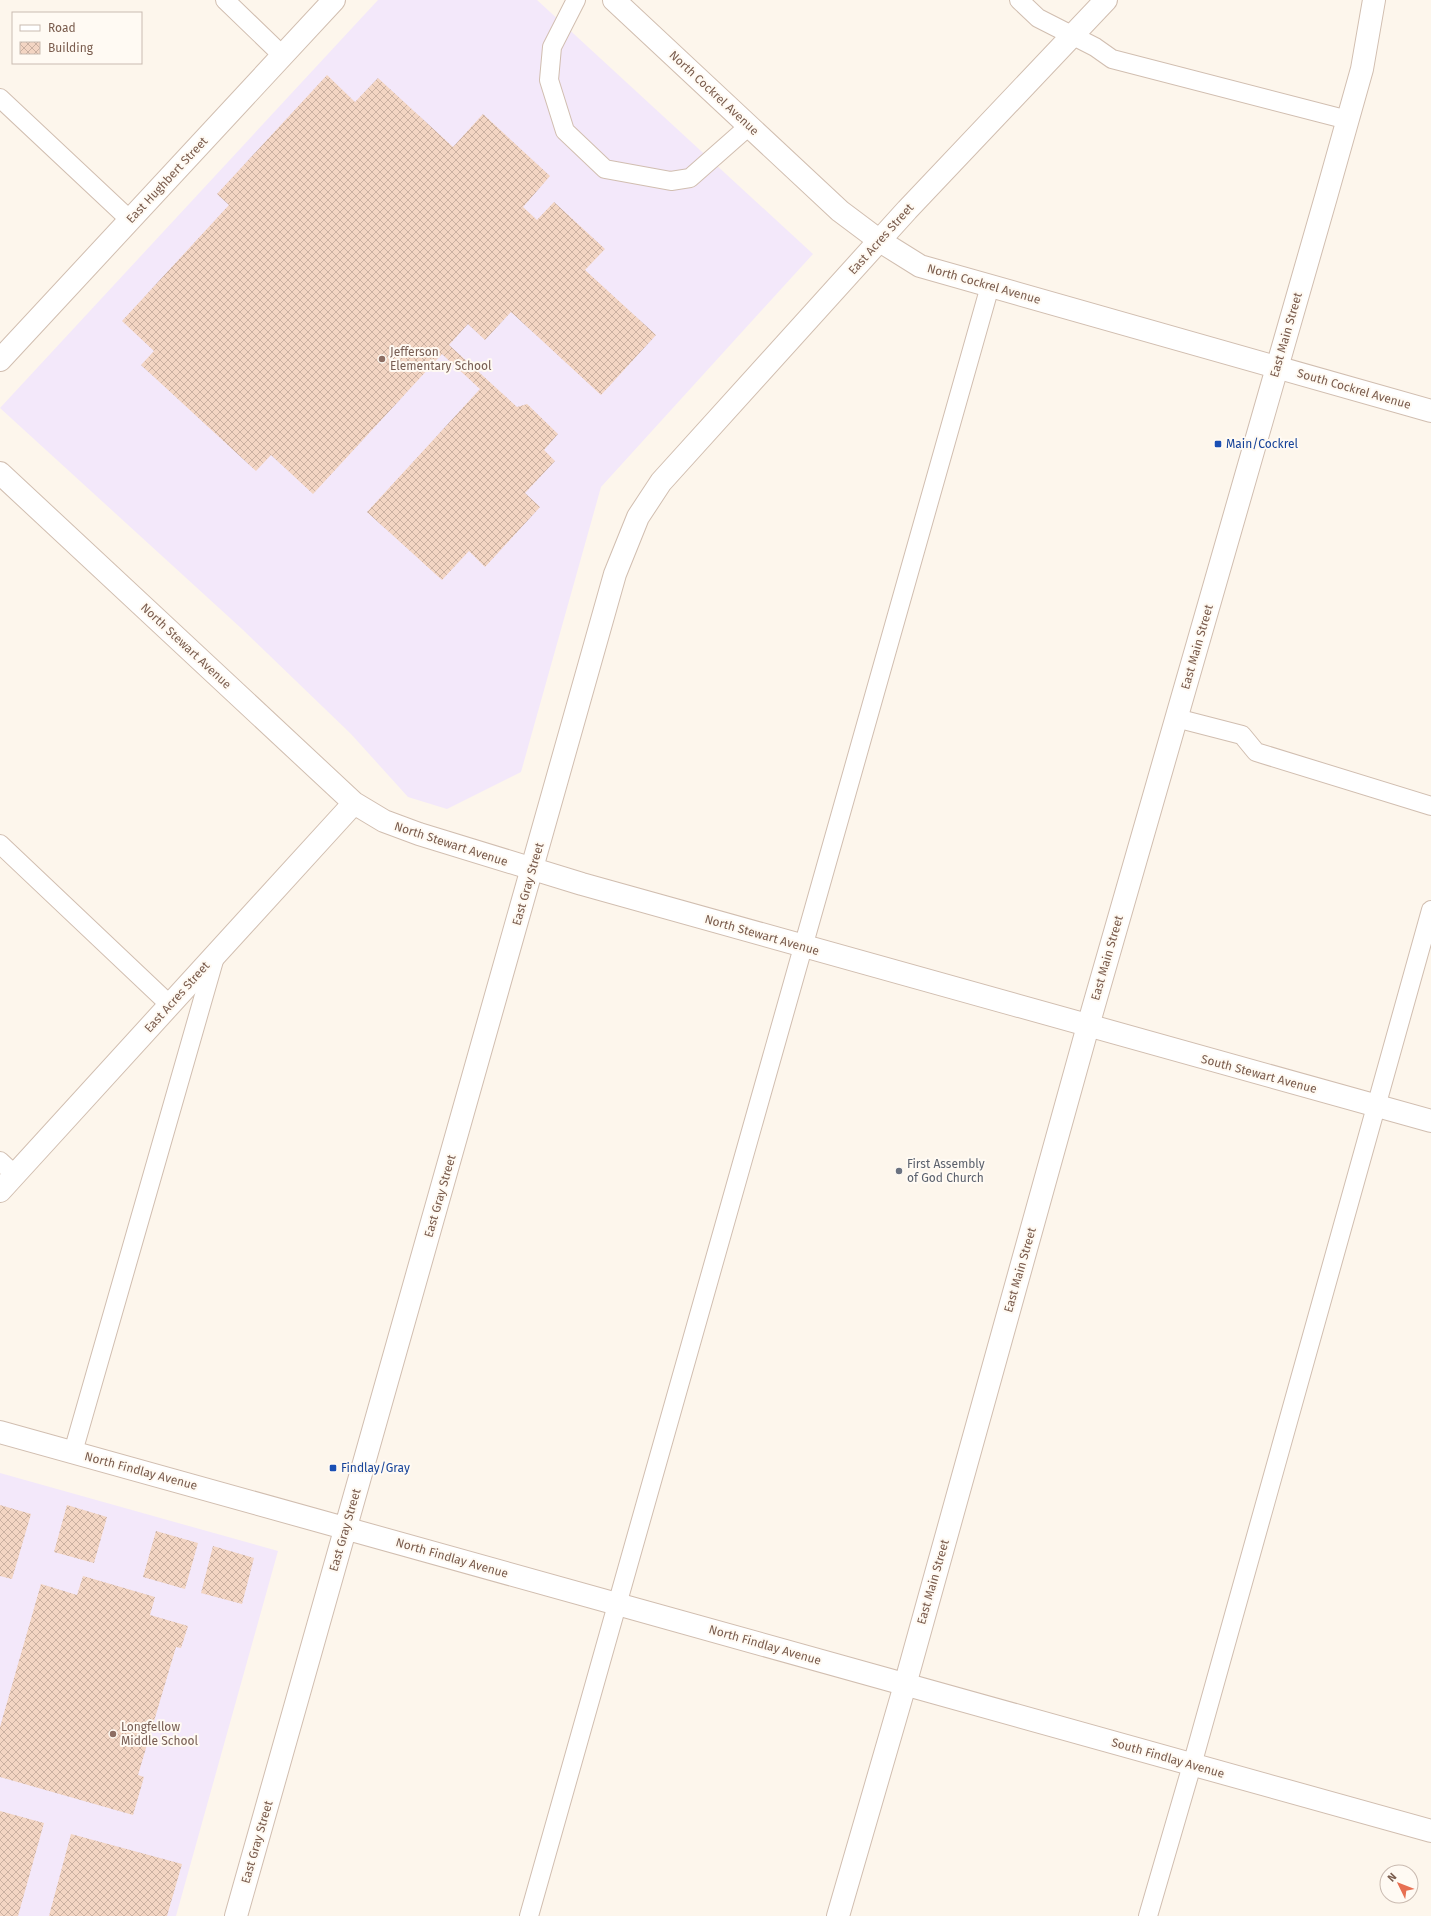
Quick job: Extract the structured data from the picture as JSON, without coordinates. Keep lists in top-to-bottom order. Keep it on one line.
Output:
{"streets":{"street":["North Cockrel Avenue","East Hughbert Street","East Acres Street","East Main Street","South Cockrel Avenue","North Stewart Avenue","East Gray Street","South Stewart Avenue","North Findlay Avenue","South Findlay Avenue"]},"crossings":[["North Cockrel Avenue","East Acres Street"],["North Cockrel Avenue","East Main Street"],["North Cockrel Avenue","South Cockrel Avenue"],["East Acres Street","North Stewart Avenue"],["East Acres Street","East Gray Street"],["East Main Street","South Cockrel Avenue"],["East Main Street","North Stewart Avenue"],["East Main Street","South Stewart Avenue"],["East Main Street","North Findlay Avenue"],["East Main Street","South Findlay Avenue"],["North Stewart Avenue","East Gray Street"],["North Stewart Avenue","South Stewart Avenue"],["East Gray Street","North Findlay Avenue"],["North Findlay Avenue","South Findlay Avenue"]],"places":{"other":["Jefferson Elementary School","First Assembly of God Church","Longfellow Middle School"],"transit":["Main/Cockrel","Findlay/Gray"]},"legend":["Road","Building"],"north":"top left"}
